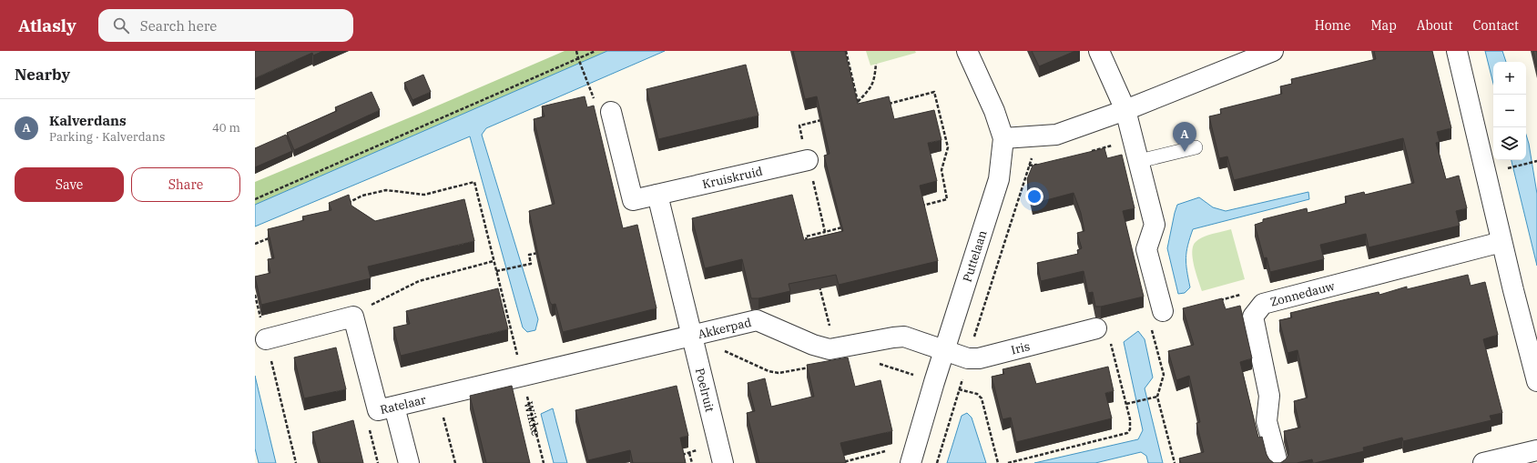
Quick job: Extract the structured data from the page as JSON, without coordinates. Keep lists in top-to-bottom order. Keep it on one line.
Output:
{"streets":{"street":["Kruiskruid","Puttelaan","Zonnedauw","Akkerpad","Iris","Poelruit","Ratelaar"],"path":["Wikke"]},"crossings":[["Puttelaan","Akkerpad"],["Puttelaan","Iris"],["Akkerpad","Iris"],["Akkerpad","Poelruit"],["Akkerpad","Ratelaar"],["Akkerpad","Wikke"],["Ratelaar","Wikke"]],"page":{"header":"Atlasly","search":"Search here","nav":["Home","Map","About","Contact"],"heading":"Nearby","map_buttons":["+","−"],"list":[{"mark":"A","name":"Kalverdans","note":"Parking · Kalverdans","value":"40 m"}],"pins":"A","buttons":["Save","Share"]}}
